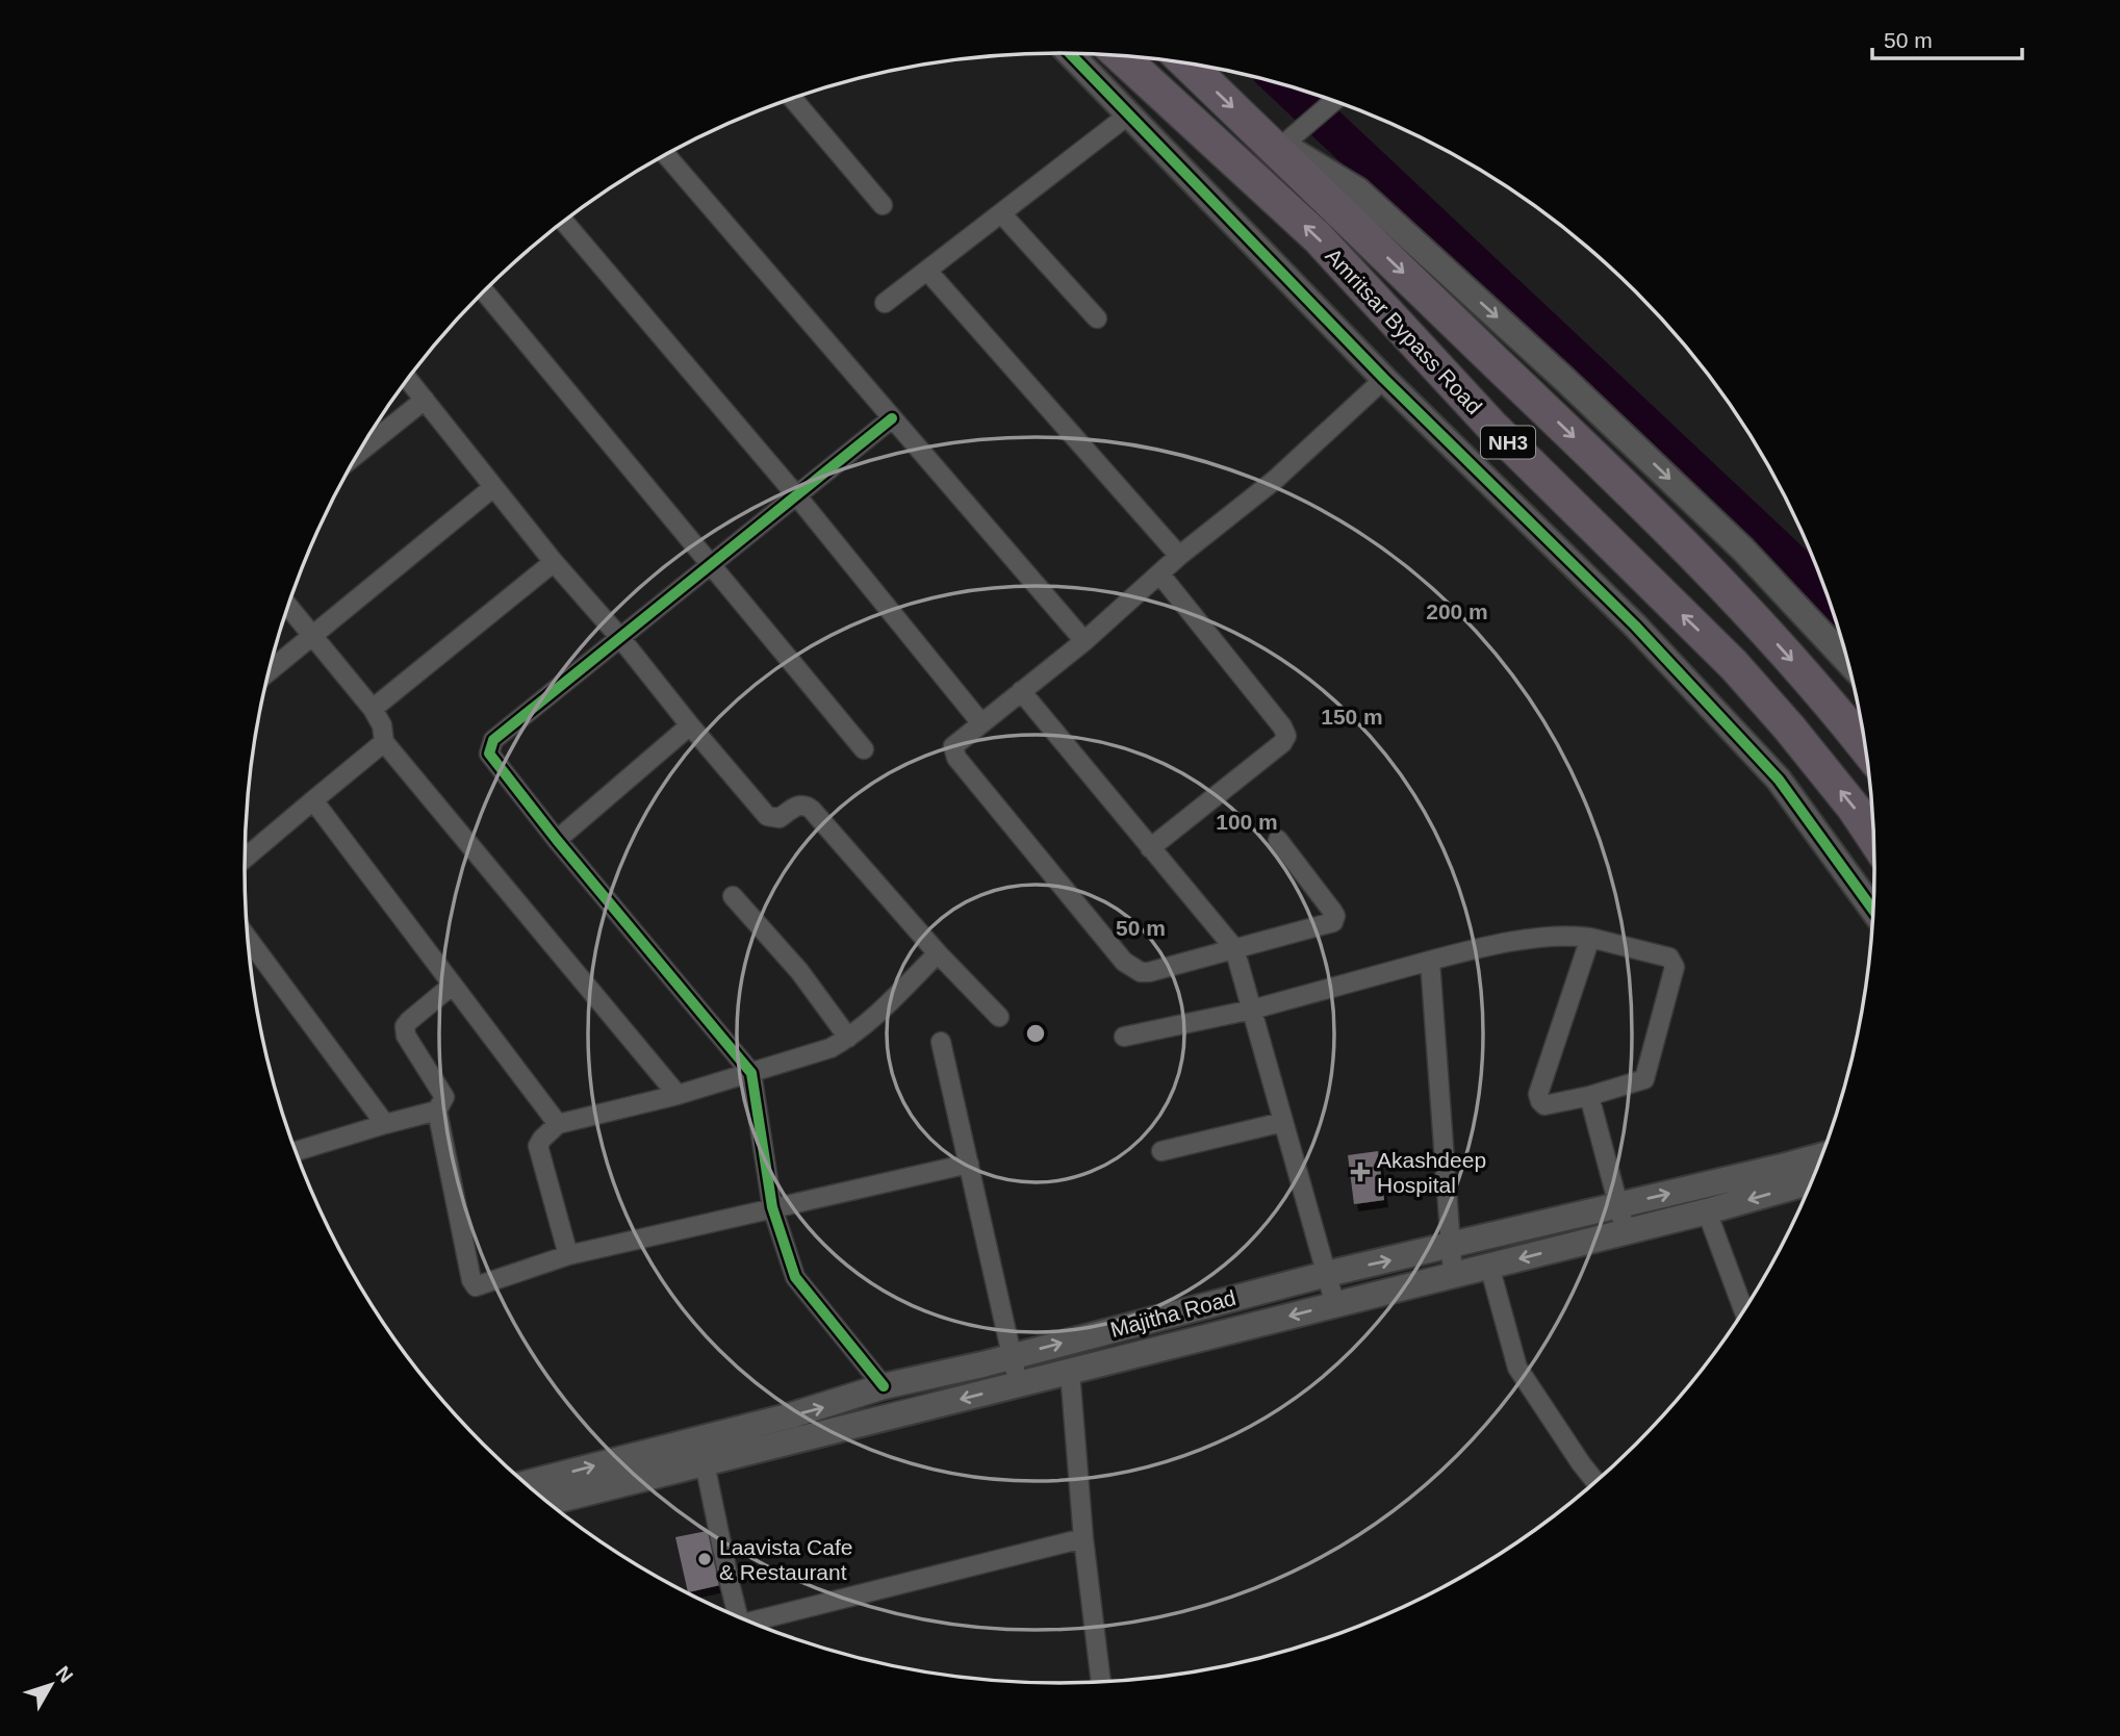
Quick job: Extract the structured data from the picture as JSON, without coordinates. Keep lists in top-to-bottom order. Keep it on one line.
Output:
{"streets":{"highway":["Amritsar Bypass Road","NH3"],"main road":["Majitha Road"]},"places":{"health":["Akashdeep Hospital"],"other":["Laavista Cafe & Restaurant"]},"scale_bar":"50 m","north":"top right","rings":["200 m","150 m","100 m","50 m"]}
